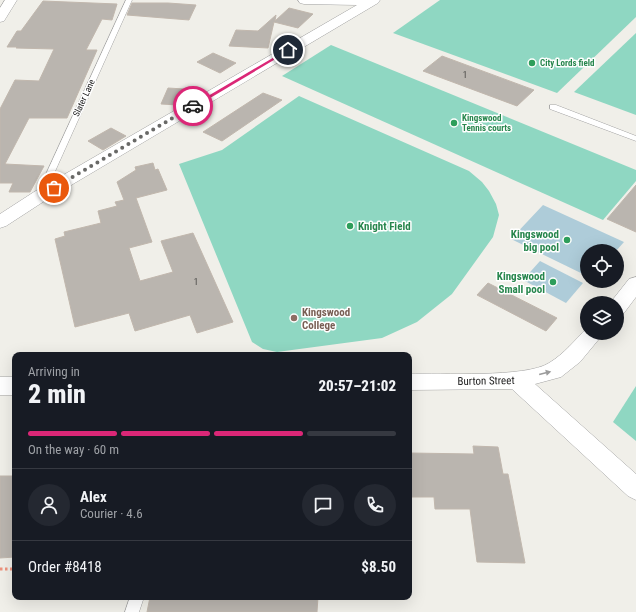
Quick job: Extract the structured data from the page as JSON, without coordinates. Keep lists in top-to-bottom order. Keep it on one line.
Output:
{"streets":{"street":["Burton Street"],"lane":["Slater Lane"]},"one_way":["Burton Street"],"places":["City Lords field","Kingswood Tennis courts","Knight Field","Kingswood big pool","Kingswood Small pool","Kingswood College"],"house_numbers":["1","1"],"page":{"heading":["2 min","Arriving in","20:57–21:02"],"panel":["Alex","Courier · 4.6","Order #8418","$8.50"],"bar":"On the way · 60 m"}}
